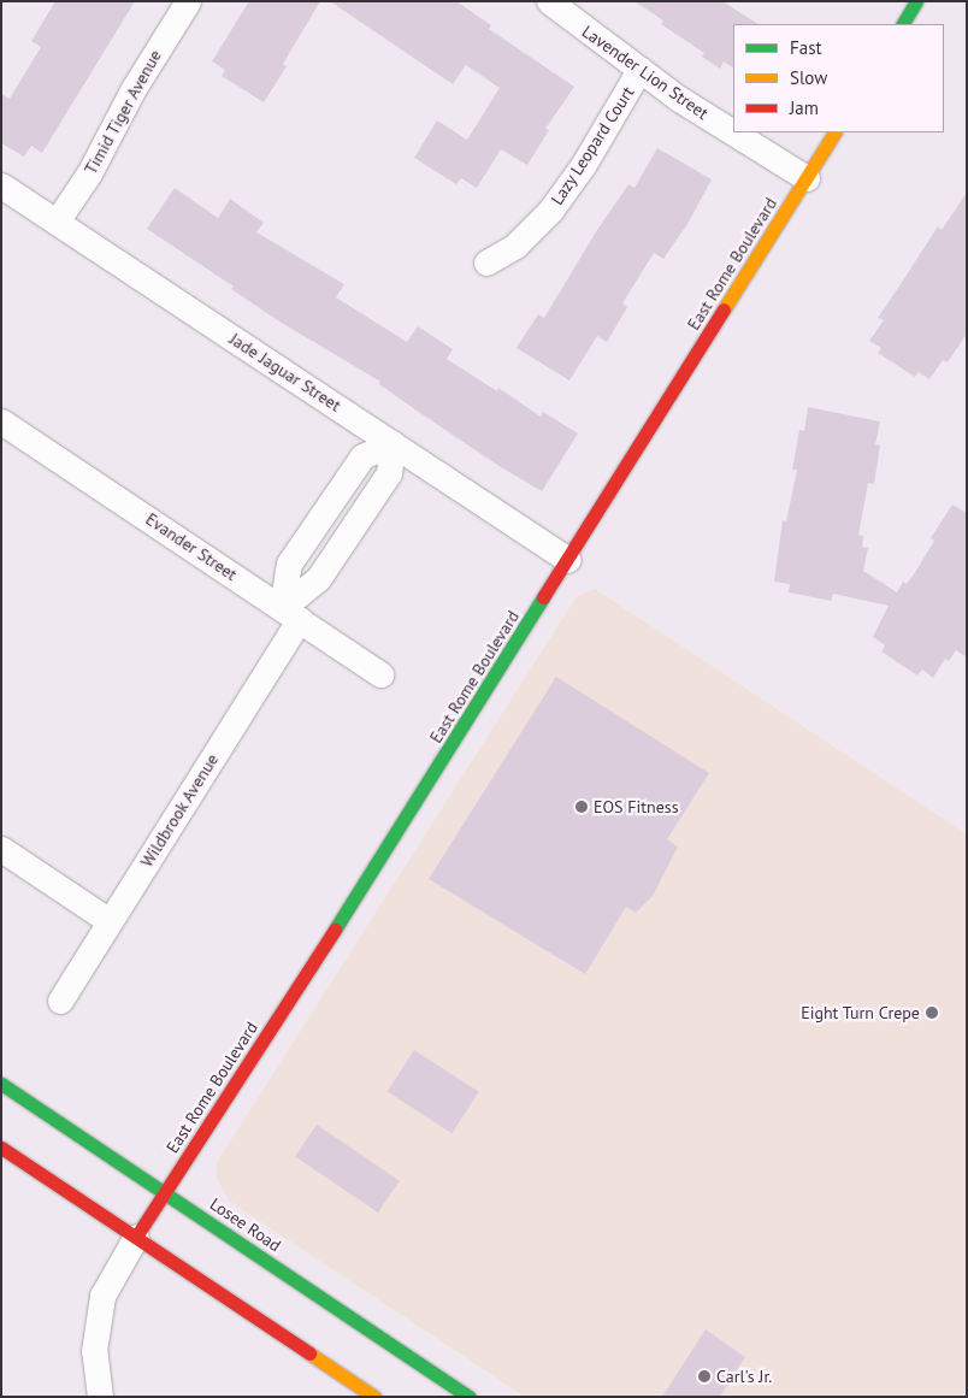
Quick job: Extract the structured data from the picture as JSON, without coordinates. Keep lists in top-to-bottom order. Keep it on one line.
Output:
{"streets":{"street":["Lavender Lion Street","Timid Tiger Avenue","Lazy Leopard Court","East Rome Boulevard","Jade Jaguar Street","Evander Street","Wildbrook Avenue","Losee Road"]},"crossings":[["Lavender Lion Street","Lazy Leopard Court"],["Lavender Lion Street","East Rome Boulevard"],["Timid Tiger Avenue","Jade Jaguar Street"],["East Rome Boulevard","Jade Jaguar Street"],["East Rome Boulevard","Losee Road"],["Jade Jaguar Street","Wildbrook Avenue"],["Evander Street","Wildbrook Avenue"]],"places":["EOS Fitness","Eight Turn Crepe","Carl's Jr."],"legend":["Fast","Slow","Jam"]}
